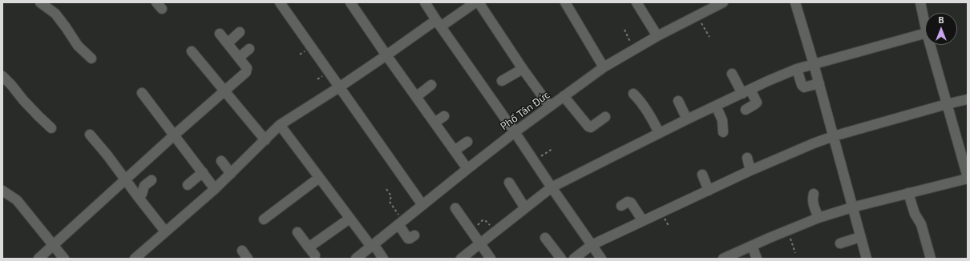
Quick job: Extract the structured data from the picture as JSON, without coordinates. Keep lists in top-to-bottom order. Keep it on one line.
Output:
{"streets":{"street":["Phố Tân Đức"]},"north":"top"}
